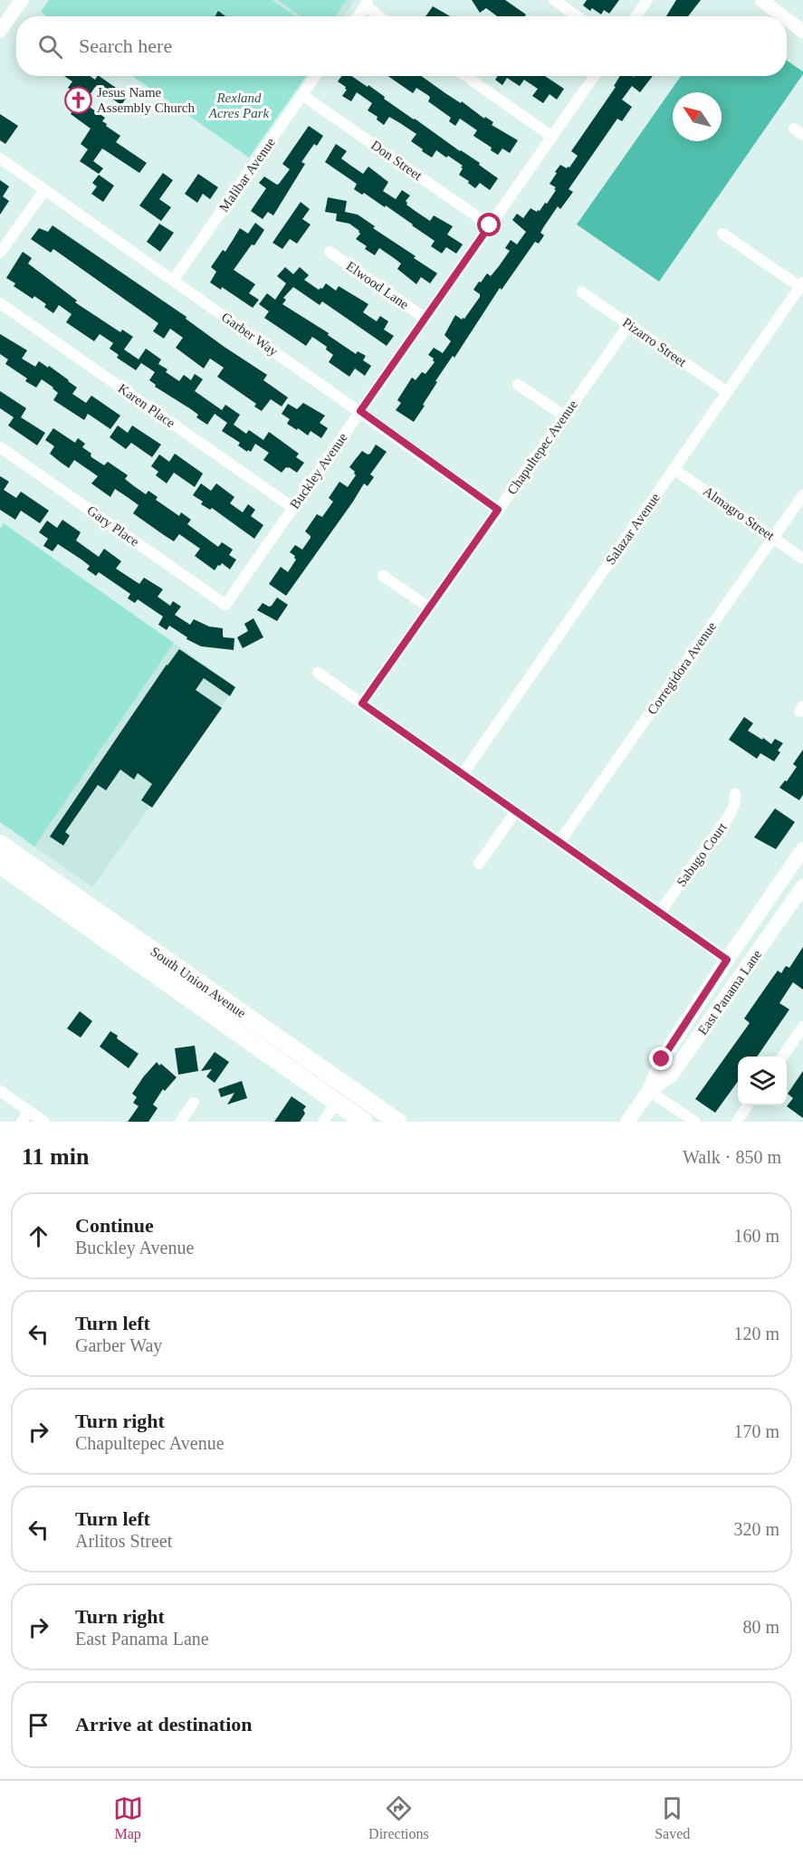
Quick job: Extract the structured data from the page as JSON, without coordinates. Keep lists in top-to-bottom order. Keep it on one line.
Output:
{"streets":{"main road":["South Union Avenue","East Panama Lane"],"street":["Don Street","Malibar Avenue","Elwood Lane","Garber Way","Pizarro Street","Karen Place","Chapultepec Avenue","Buckley Avenue","Almagro Street","Gary Place","Salazar Avenue","Corregidora Avenue","Sabugo Court"]},"crossings":[["Don Street","Malibar Avenue"],["Don Street","Buckley Avenue"],["Malibar Avenue","Garber Way"],["Elwood Lane","Buckley Avenue"],["Garber Way","Chapultepec Avenue"],["Garber Way","Buckley Avenue"],["Pizarro Street","Chapultepec Avenue"],["Pizarro Street","Salazar Avenue"],["Karen Place","Buckley Avenue"],["Buckley Avenue","Gary Place"],["Almagro Street","Salazar Avenue"],["Almagro Street","Corregidora Avenue"]],"parks":["Rexland Acres Park"],"places":{"church":["Jesus Name Assembly Church"]},"north":"top left","page":{"search":"Search here","heading":["11 min","Walk · 850 m"],"list":[["Continue","Buckley Avenue","160 m"],["Turn left","Garber Way","120 m"],["Turn right","Chapultepec Avenue","170 m"],["Turn left","Arlitos Street","320 m"],["Turn right","East Panama Lane","80 m"],"Arrive at destination"],"nav":["Map","Directions","Saved"]}}
